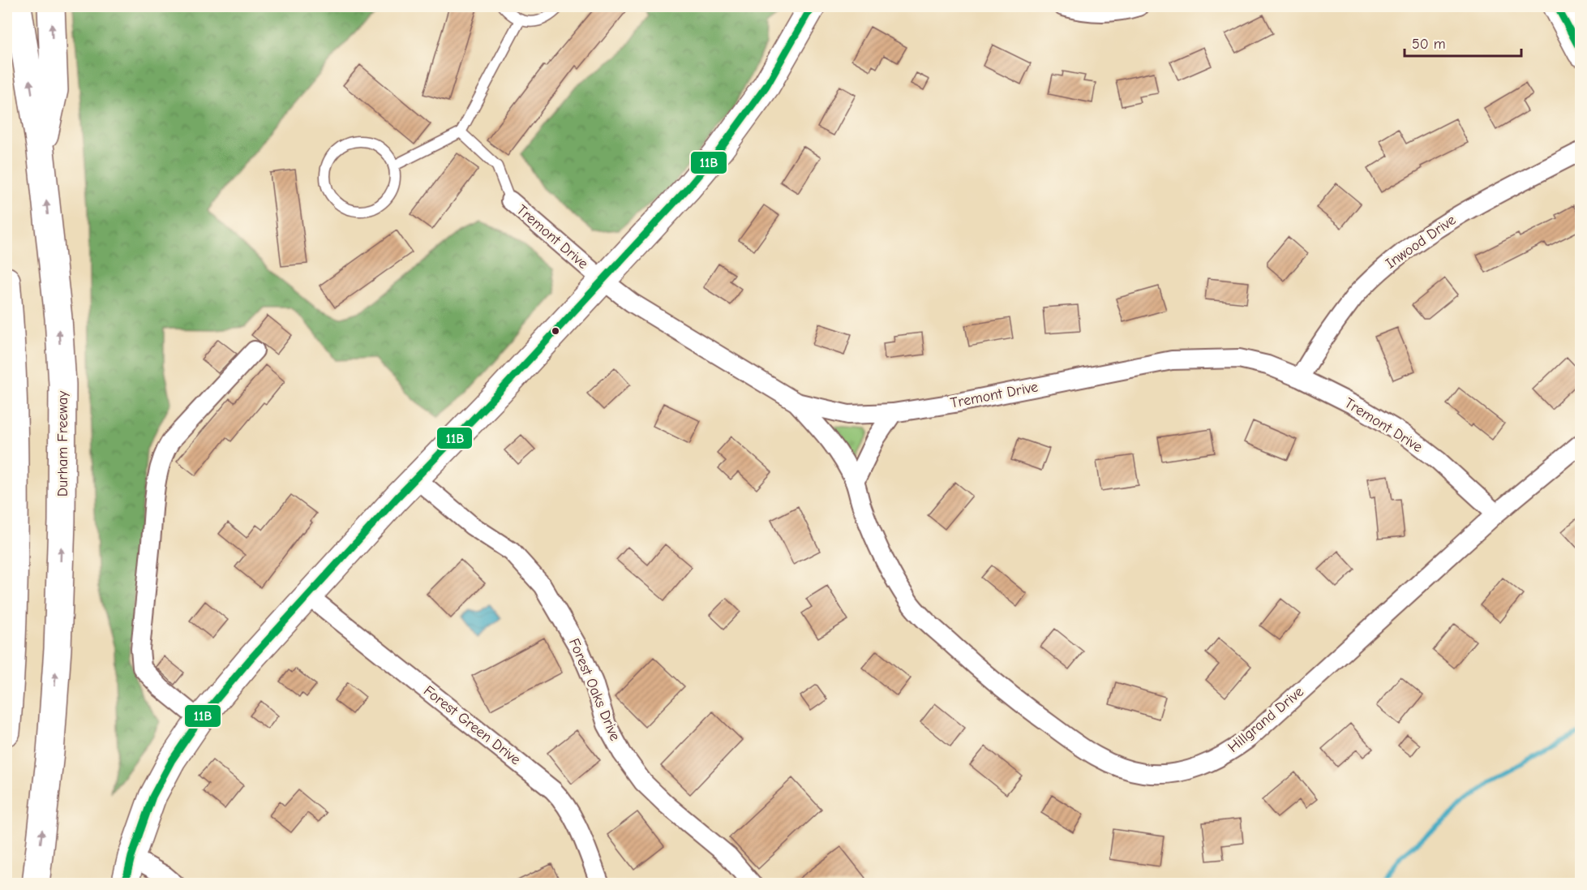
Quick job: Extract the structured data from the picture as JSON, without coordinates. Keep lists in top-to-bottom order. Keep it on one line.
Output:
{"streets":{"main road":["Durham Freeway"],"street":["Tremont Drive","Inwood Drive","Forest Oaks Drive","Hillgrand Drive","Forest Green Drive"]},"crossings":[["Tremont Drive","Inwood Drive"],["Tremont Drive","Hillgrand Drive"]],"lines":["transit line 11B"],"scale_bar":"50 m"}
